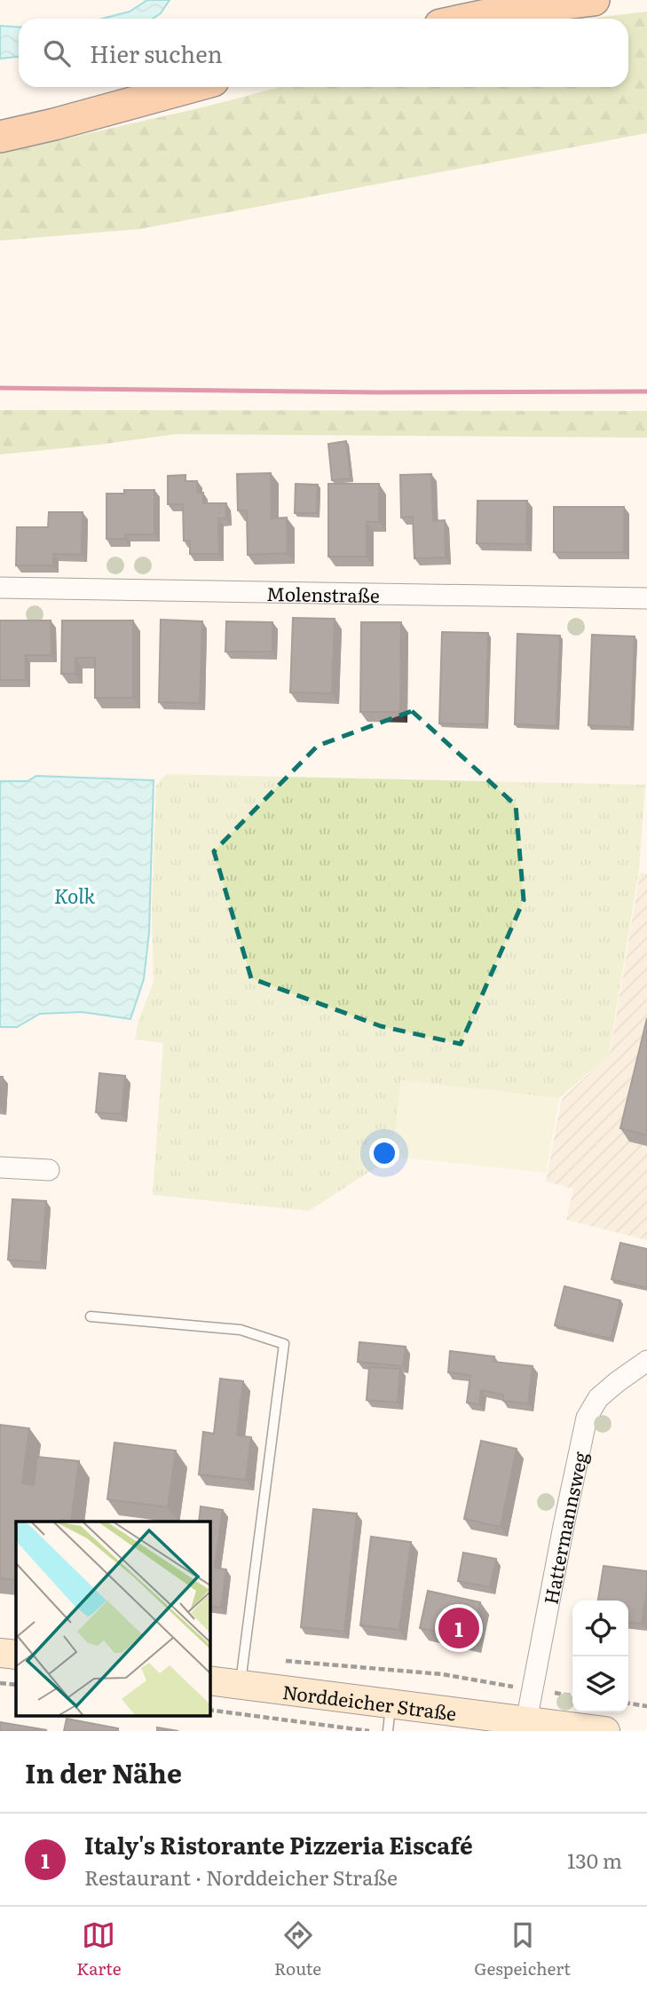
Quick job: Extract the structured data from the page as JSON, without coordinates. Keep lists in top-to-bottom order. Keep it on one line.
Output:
{"streets":{"street":["Molenstraße","Hattermannsweg","Norddeicher Straße"]},"crossings":[["Hattermannsweg","Norddeicher Straße"]],"water":["Kolk"],"page":{"search":"Hier suchen","pins":"1","heading":"In der Nähe","list":[{"mark":"1","name":"Italy's Ristorante Pizzeria Eiscafé","note":"Restaurant · Norddeicher Straße","value":"130 m"}],"nav":["Karte","Route","Gespeichert"]}}
